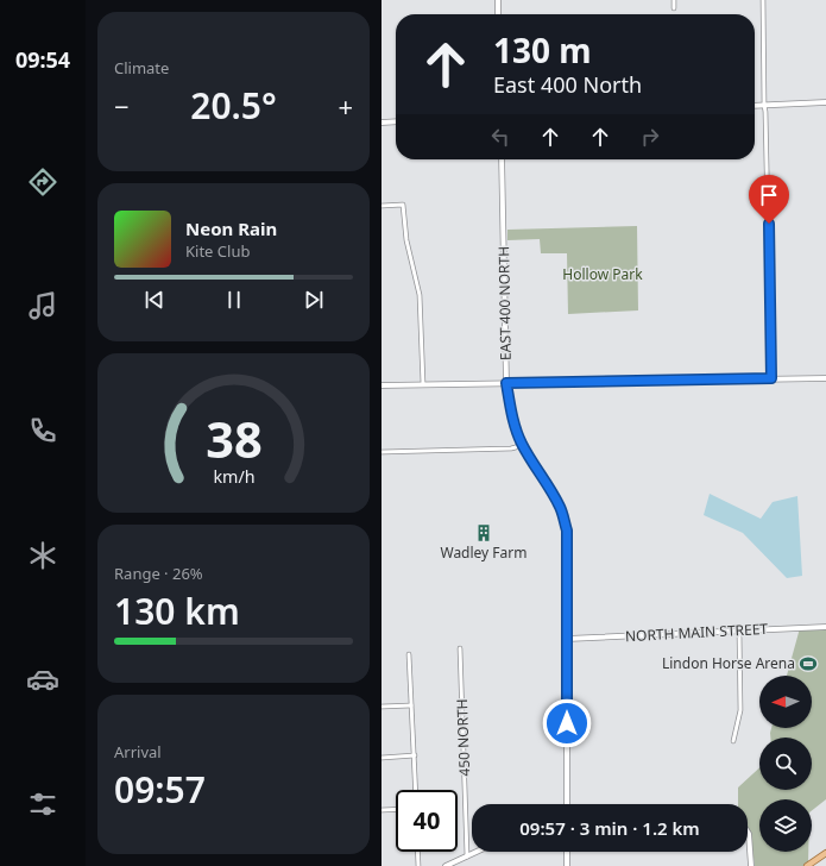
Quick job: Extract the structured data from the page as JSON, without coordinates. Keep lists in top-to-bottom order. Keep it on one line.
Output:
{"streets":{"street":["EAST 400 NORTH","NORTH MAIN STREET","450 NORTH"]},"crossings":[["EAST 400 NORTH","NORTH MAIN STREET"]],"parks":["Hollow Park"],"places":{"building":["Wadley Farm"],"sports":["Lindon Horse Arena"]},"north":"left","page":{"tabs":"09:54","tile":["Climate",["Range · 26%","130 km"],["Arrival","09:57"]],"turn":["130 m","East 400 North"],"heat":["−","20.5°","+"],"song":["Neon Rain","Kite Club"],"limit":"40","trip":"09:57 · 3 min · 1.2 km","gauge":["38","km/h"]}}
